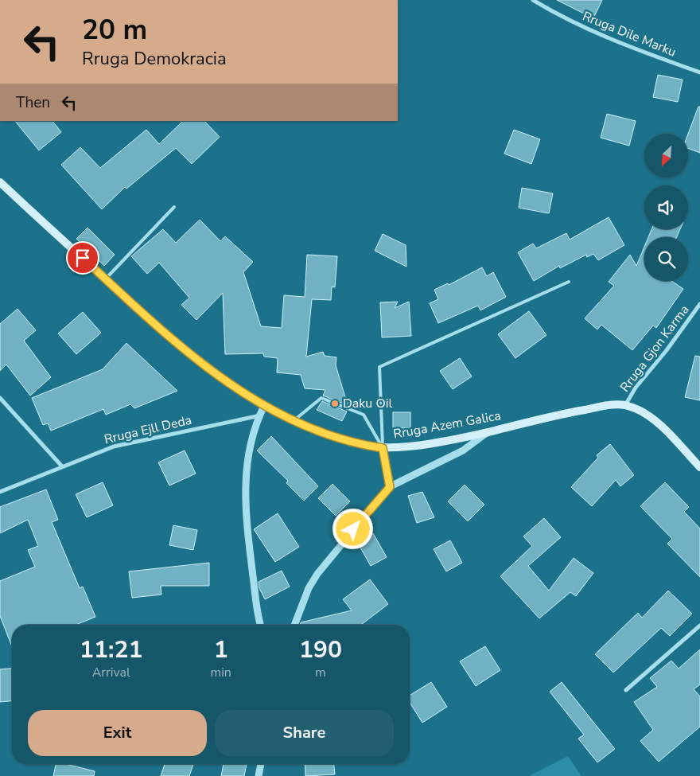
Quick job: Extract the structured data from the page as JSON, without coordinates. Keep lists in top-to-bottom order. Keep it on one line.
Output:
{"streets":{"main road":["Rruga Azem Galica"],"street":["Rruga Dile Marku","Rruga Gjon Karma","Rruga Ejll Deda"]},"crossings":[["Rruga Gjon Karma","Rruga Azem Galica"]],"places":["Daku Oil"],"north":"bottom left","page":{"turn":["20 m","Rruga Demokracia"],"then":"Then","eta":["11:21","Arrival","1","min","190","m"],"buttons":["Exit","Share"]}}
